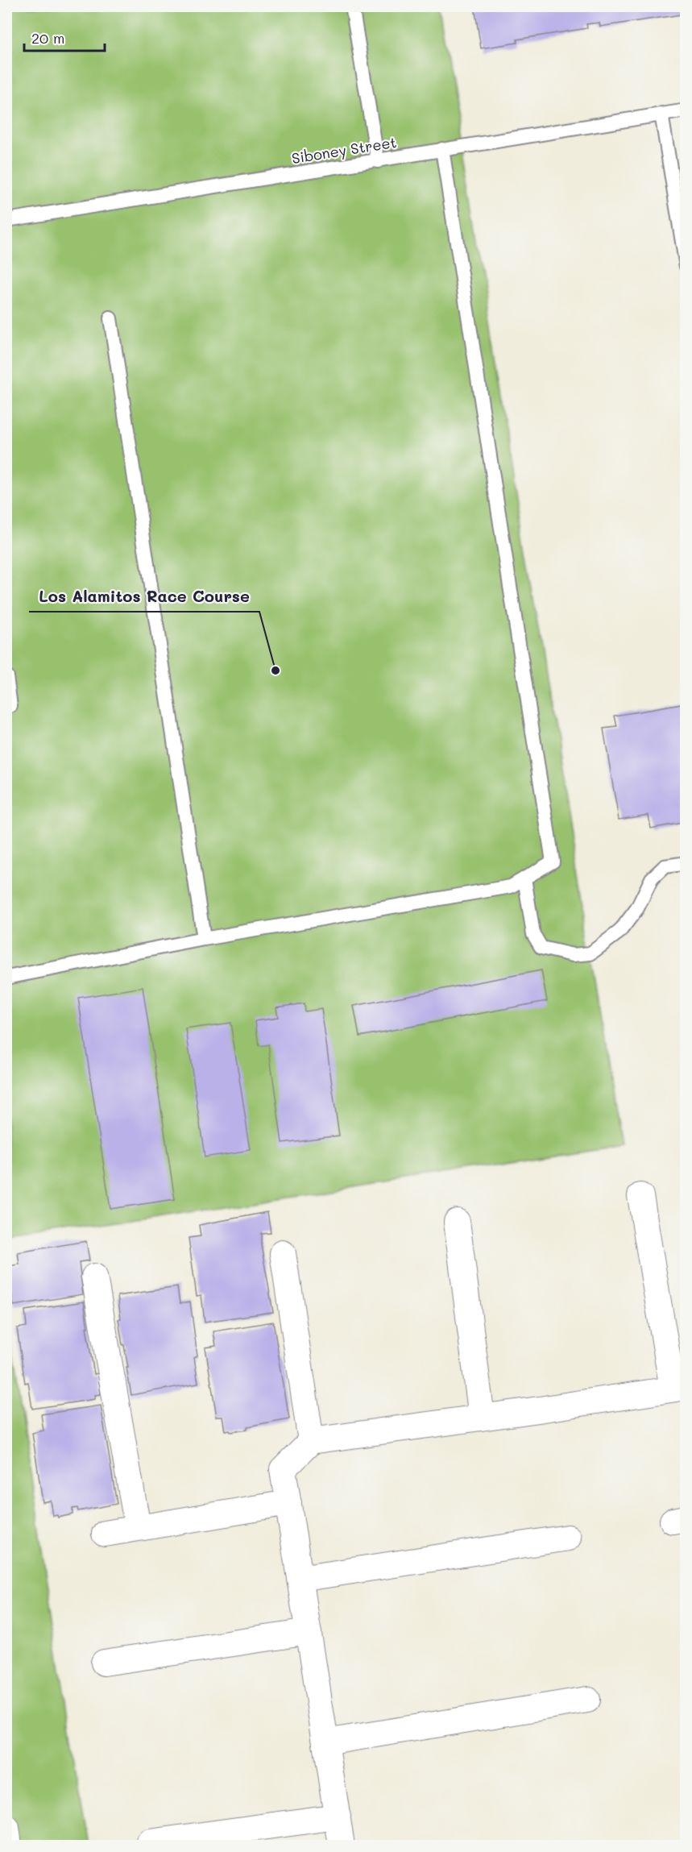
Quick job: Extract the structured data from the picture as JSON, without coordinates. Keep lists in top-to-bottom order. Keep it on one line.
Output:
{"streets":{"lane":["Siboney Street"]},"places":["Los Alamitos Race Course"],"scale_bar":"20 m"}
